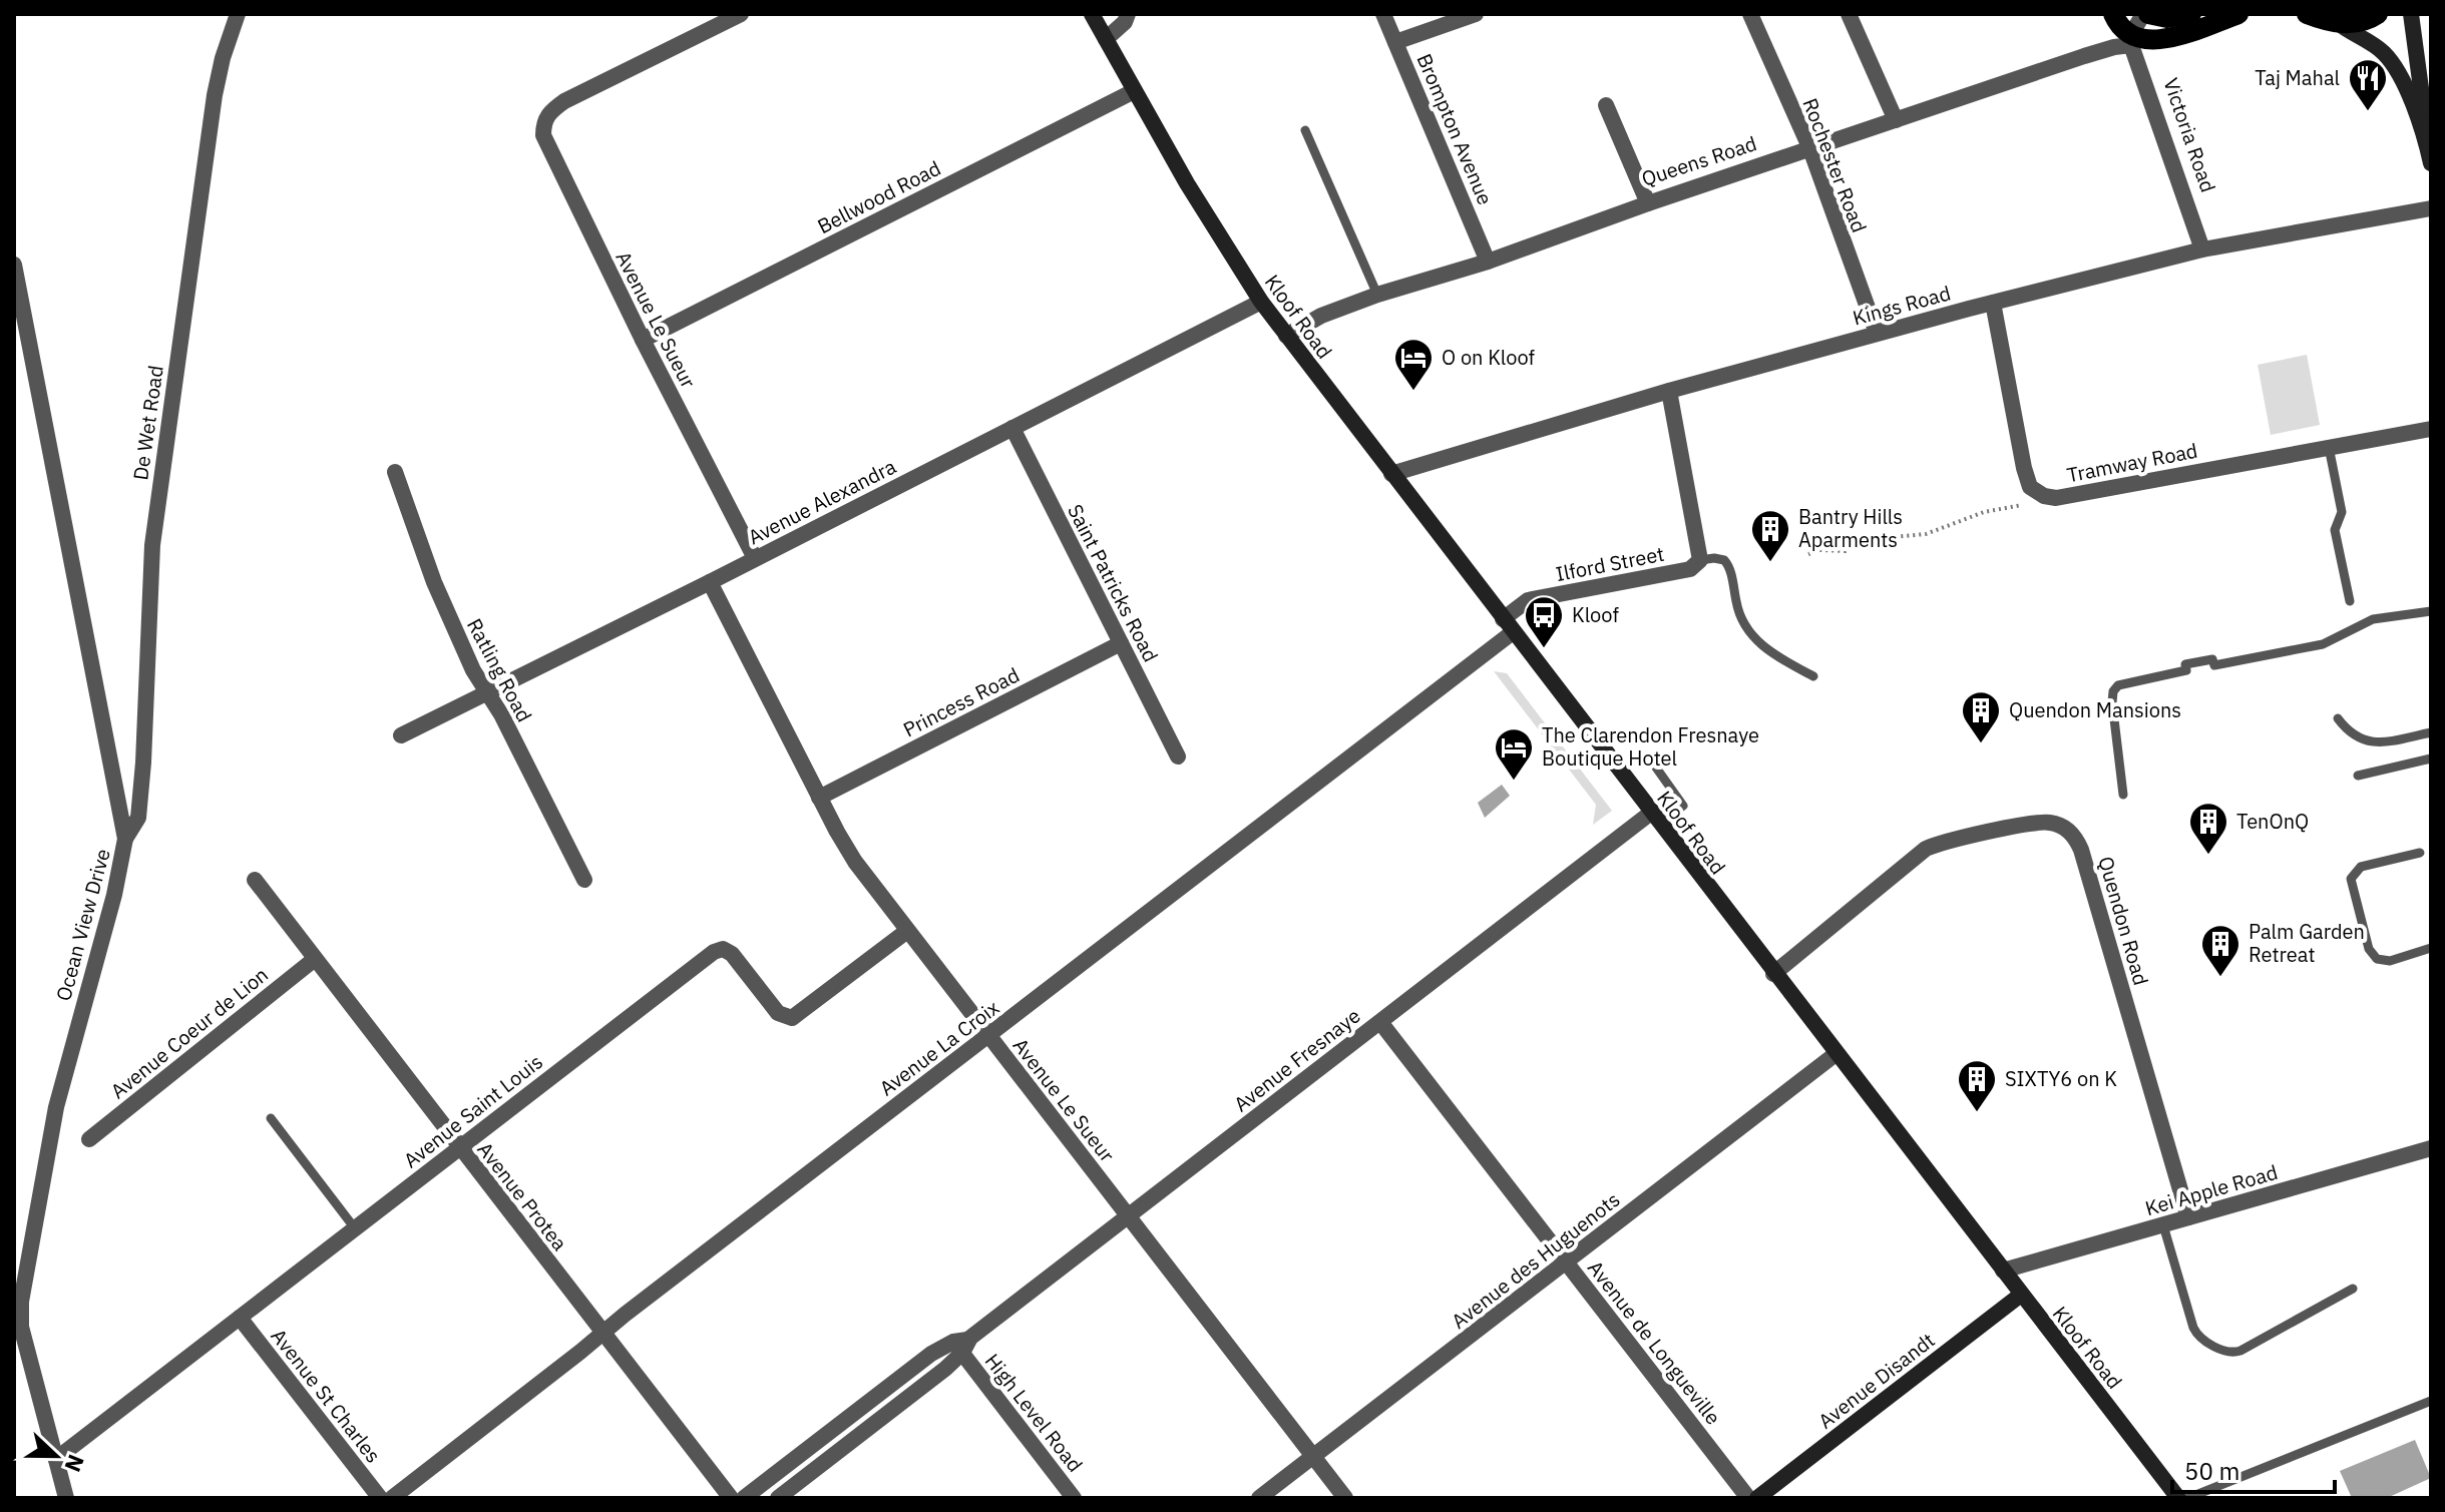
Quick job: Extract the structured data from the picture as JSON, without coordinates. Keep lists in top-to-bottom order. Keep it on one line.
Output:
{"streets":{"main road":["Victoria Road","Queens Road","Kloof Road","Avenue Disandt"],"street":["Brompton Avenue","Rochester Road","Bellwood Road","Kings Road","Avenue Le Sueur","De Wet Road","Tramway Road","Avenue Alexandra","Ilford Street","Saint Patricks Road","Ratling Road","Princess Road","Quendon Road","Ocean View Drive","Avenue Coeur de Lion","Avenue La Croix","Avenue Fresnaye","Avenue Saint Louis","Kei Apple Road","Avenue Protea","Avenue des Huguenots","Avenue de Longueville","Avenue St Charles","High Level Road"]},"crossings":[["Brompton Avenue","Queens Road"],["Victoria Road","Queens Road"],["Victoria Road","Kings Road"],["Queens Road","Rochester Road"],["Queens Road","Kloof Road"],["Rochester Road","Kings Road"],["Bellwood Road","Kloof Road"],["Bellwood Road","Avenue Le Sueur"],["Kings Road","Kloof Road"],["Kloof Road","Avenue Alexandra"],["Kloof Road","Ilford Street"],["Kloof Road","Quendon Road"],["Kloof Road","Avenue La Croix"],["Kloof Road","Avenue Fresnaye"],["Kloof Road","Kei Apple Road"],["Kloof Road","Avenue des Huguenots"],["Kloof Road","Avenue Disandt"],["Avenue Le Sueur","Avenue Alexandra"],["Avenue Le Sueur","Princess Road"],["Avenue Le Sueur","Avenue La Croix"],["Avenue Le Sueur","Avenue Fresnaye"],["Avenue Le Sueur","Avenue Saint Louis"],["Avenue Le Sueur","Avenue des Huguenots"],["De Wet Road","Ocean View Drive"],["Avenue Alexandra","Saint Patricks Road"],["Avenue Alexandra","Ratling Road"],["Ilford Street","Avenue La Croix"],["Saint Patricks Road","Princess Road"],["Quendon Road","Kei Apple Road"],["Ocean View Drive","Avenue Saint Louis"],["Avenue Coeur de Lion","Avenue Protea"],["Avenue La Croix","Avenue Protea"],["Avenue Fresnaye","Avenue de Longueville"],["Avenue Fresnaye","High Level Road"],["Avenue Saint Louis","Avenue Protea"],["Avenue Saint Louis","Avenue St Charles"],["Avenue des Huguenots","Avenue de Longueville"]],"places":{"restaurant":["Taj Mahal"],"hotel":["O on Kloof","The Clarendon Fresnaye Boutique Hotel"],"building":["Bantry Hills Aparments","Quendon Mansions","TenOnQ","Palm Garden Retreat","SIXTY6 on K"],"bus stop":["Kloof"]},"scale_bar":"50 m","north":"right"}
